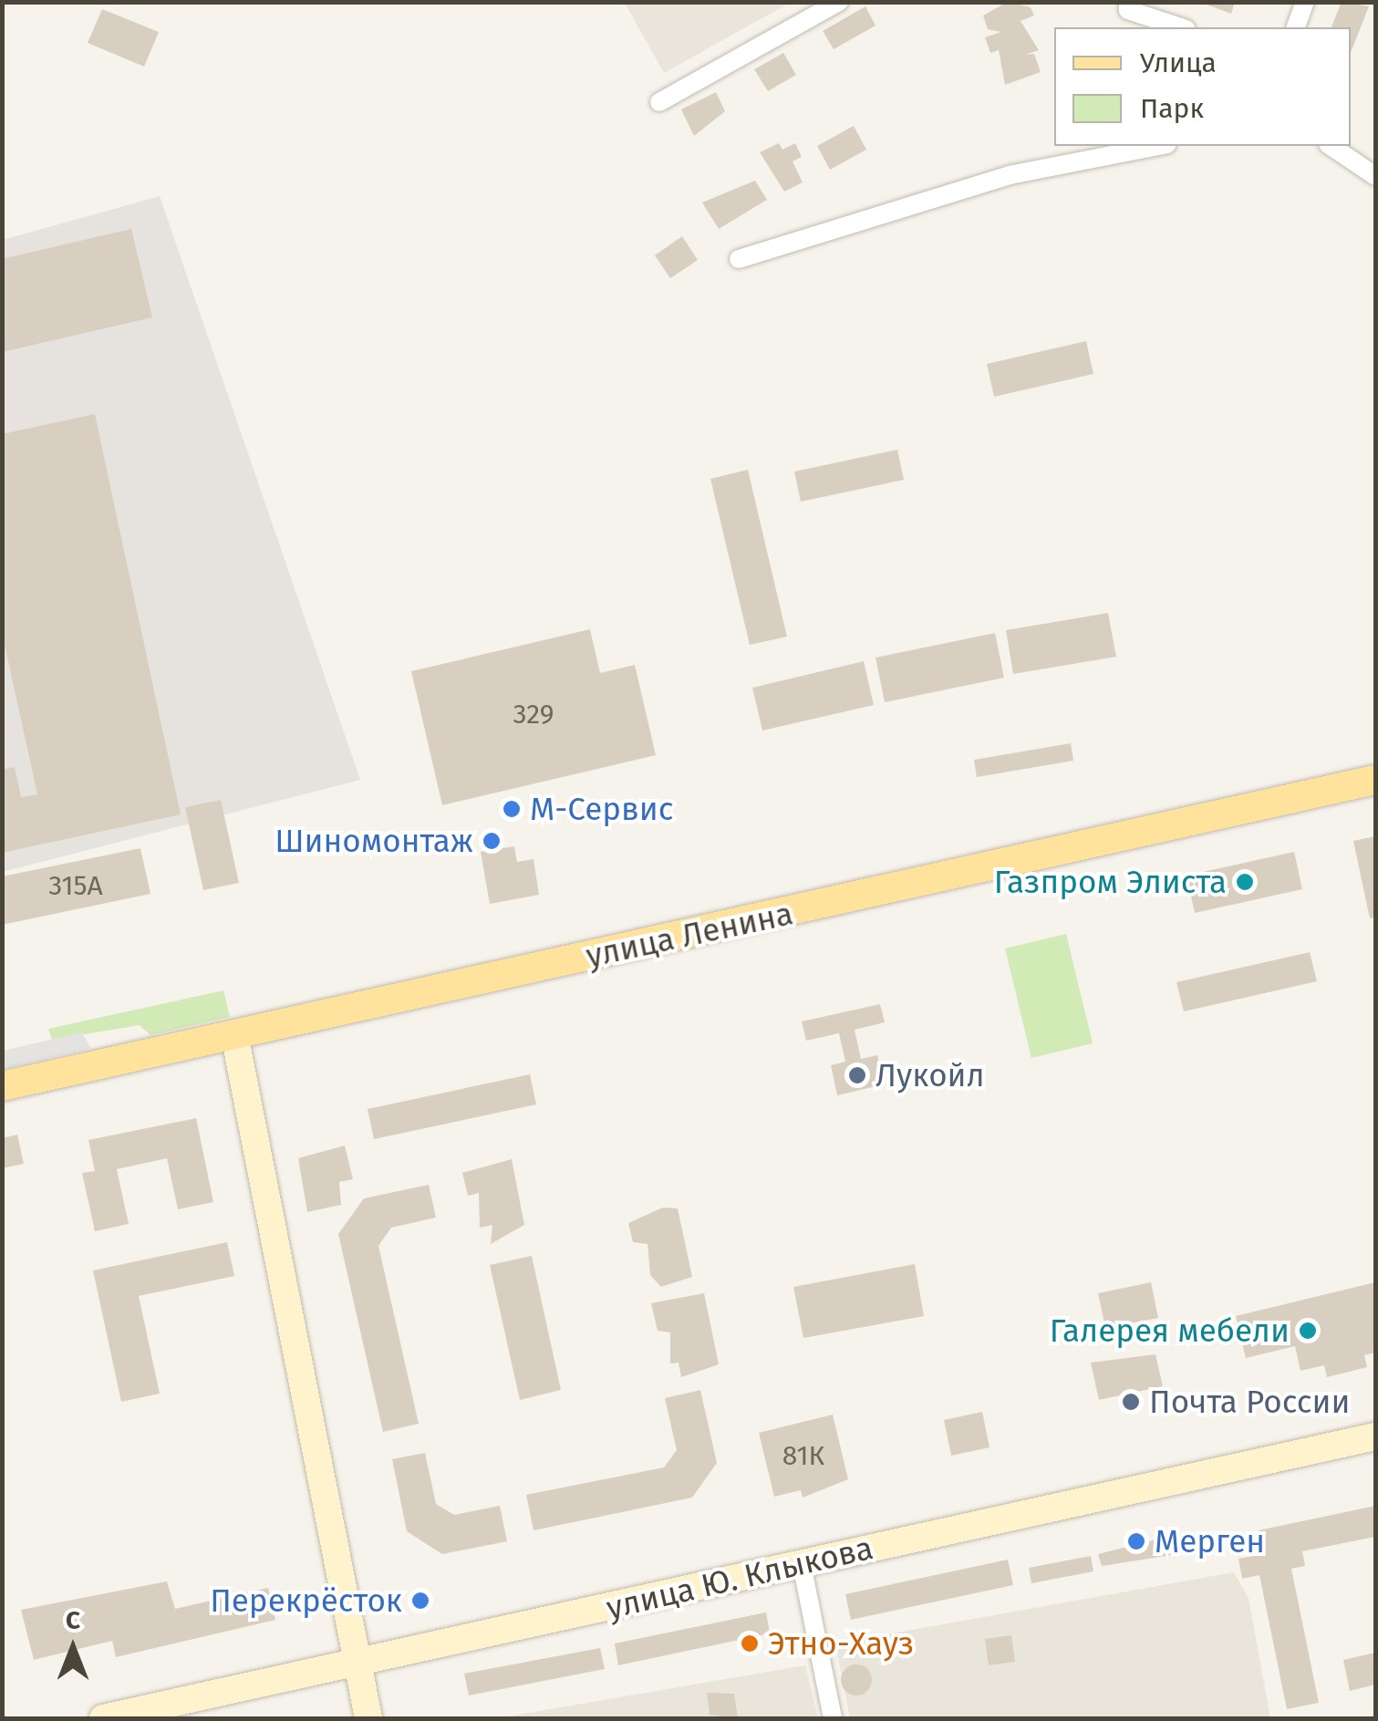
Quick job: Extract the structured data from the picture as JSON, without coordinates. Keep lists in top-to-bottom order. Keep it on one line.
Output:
{"streets":{"main road":["улица Ленина","улица Ю. Клыкова"]},"places":["М-Сервис","Шиномонтаж","Газпром Элиста","Лукойл","Галерея мебели","Почта России","Мерген","Перекрёсток","Этно-Хауз"],"house_numbers":["329","315А","81К"],"legend":["Улица","Парк"],"north":"top"}
